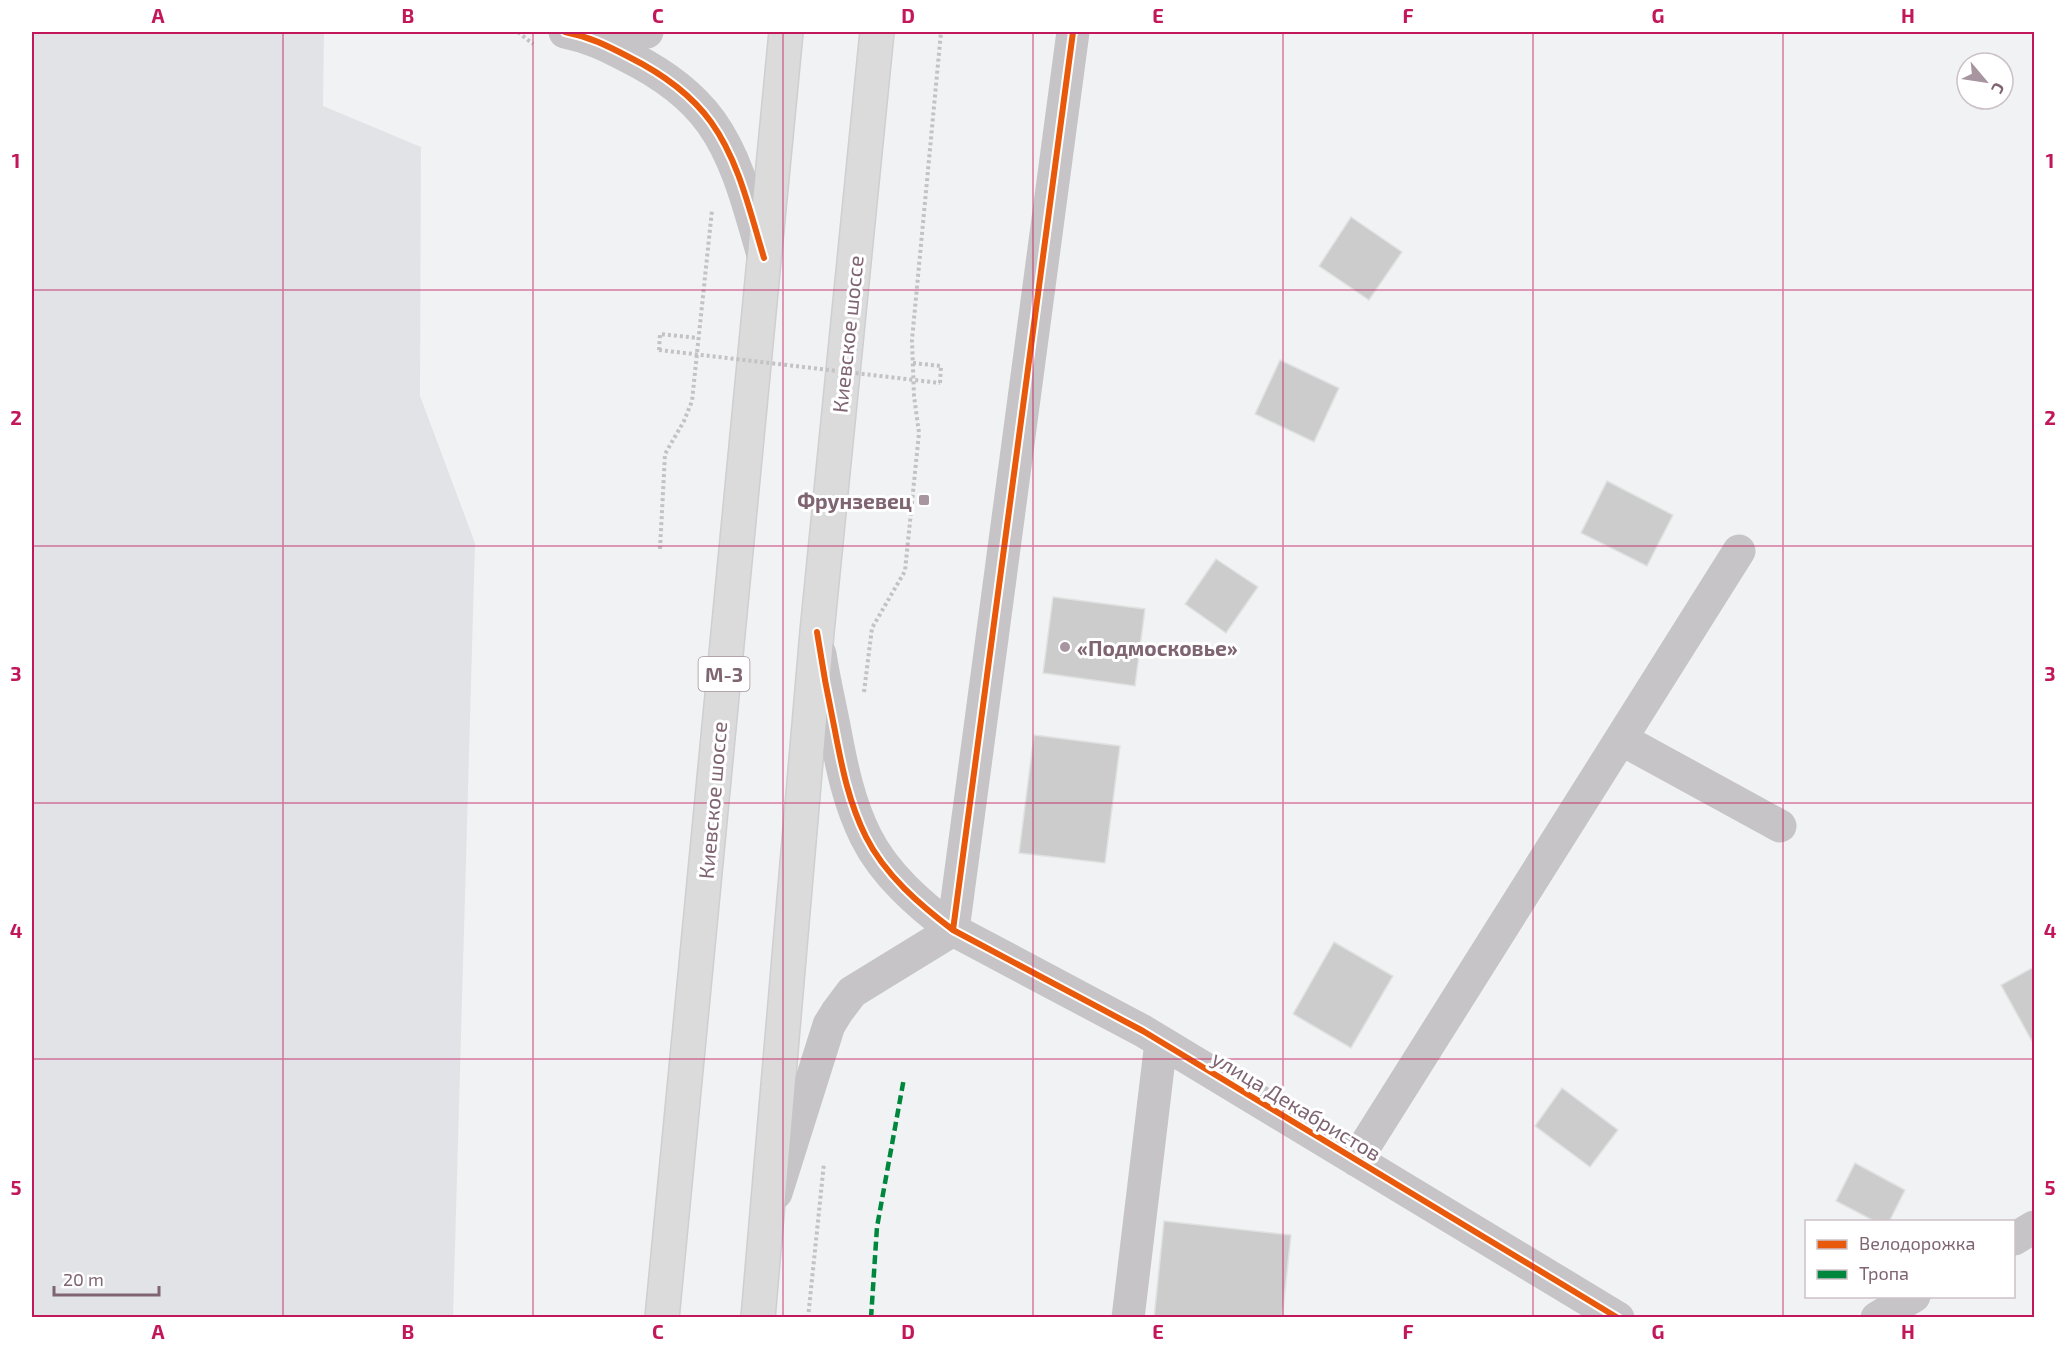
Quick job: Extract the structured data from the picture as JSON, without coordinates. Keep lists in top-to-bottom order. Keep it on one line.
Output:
{"streets":{"highway":["Киевское шоссе","М-3"],"street":["улица Декабристов"]},"crossings":[["Киевское шоссе","улица Декабристов"]],"places":{"transit":["Фрунзевец"],"other":["«Подмосковье»"]},"legend":["Велодорожка","Тропа"],"scale_bar":"20 m","north":"bottom right","grid":{"columns":["A","B","C","D","E","F","G","H"],"rows":["1","2","3","4","5"]}}
